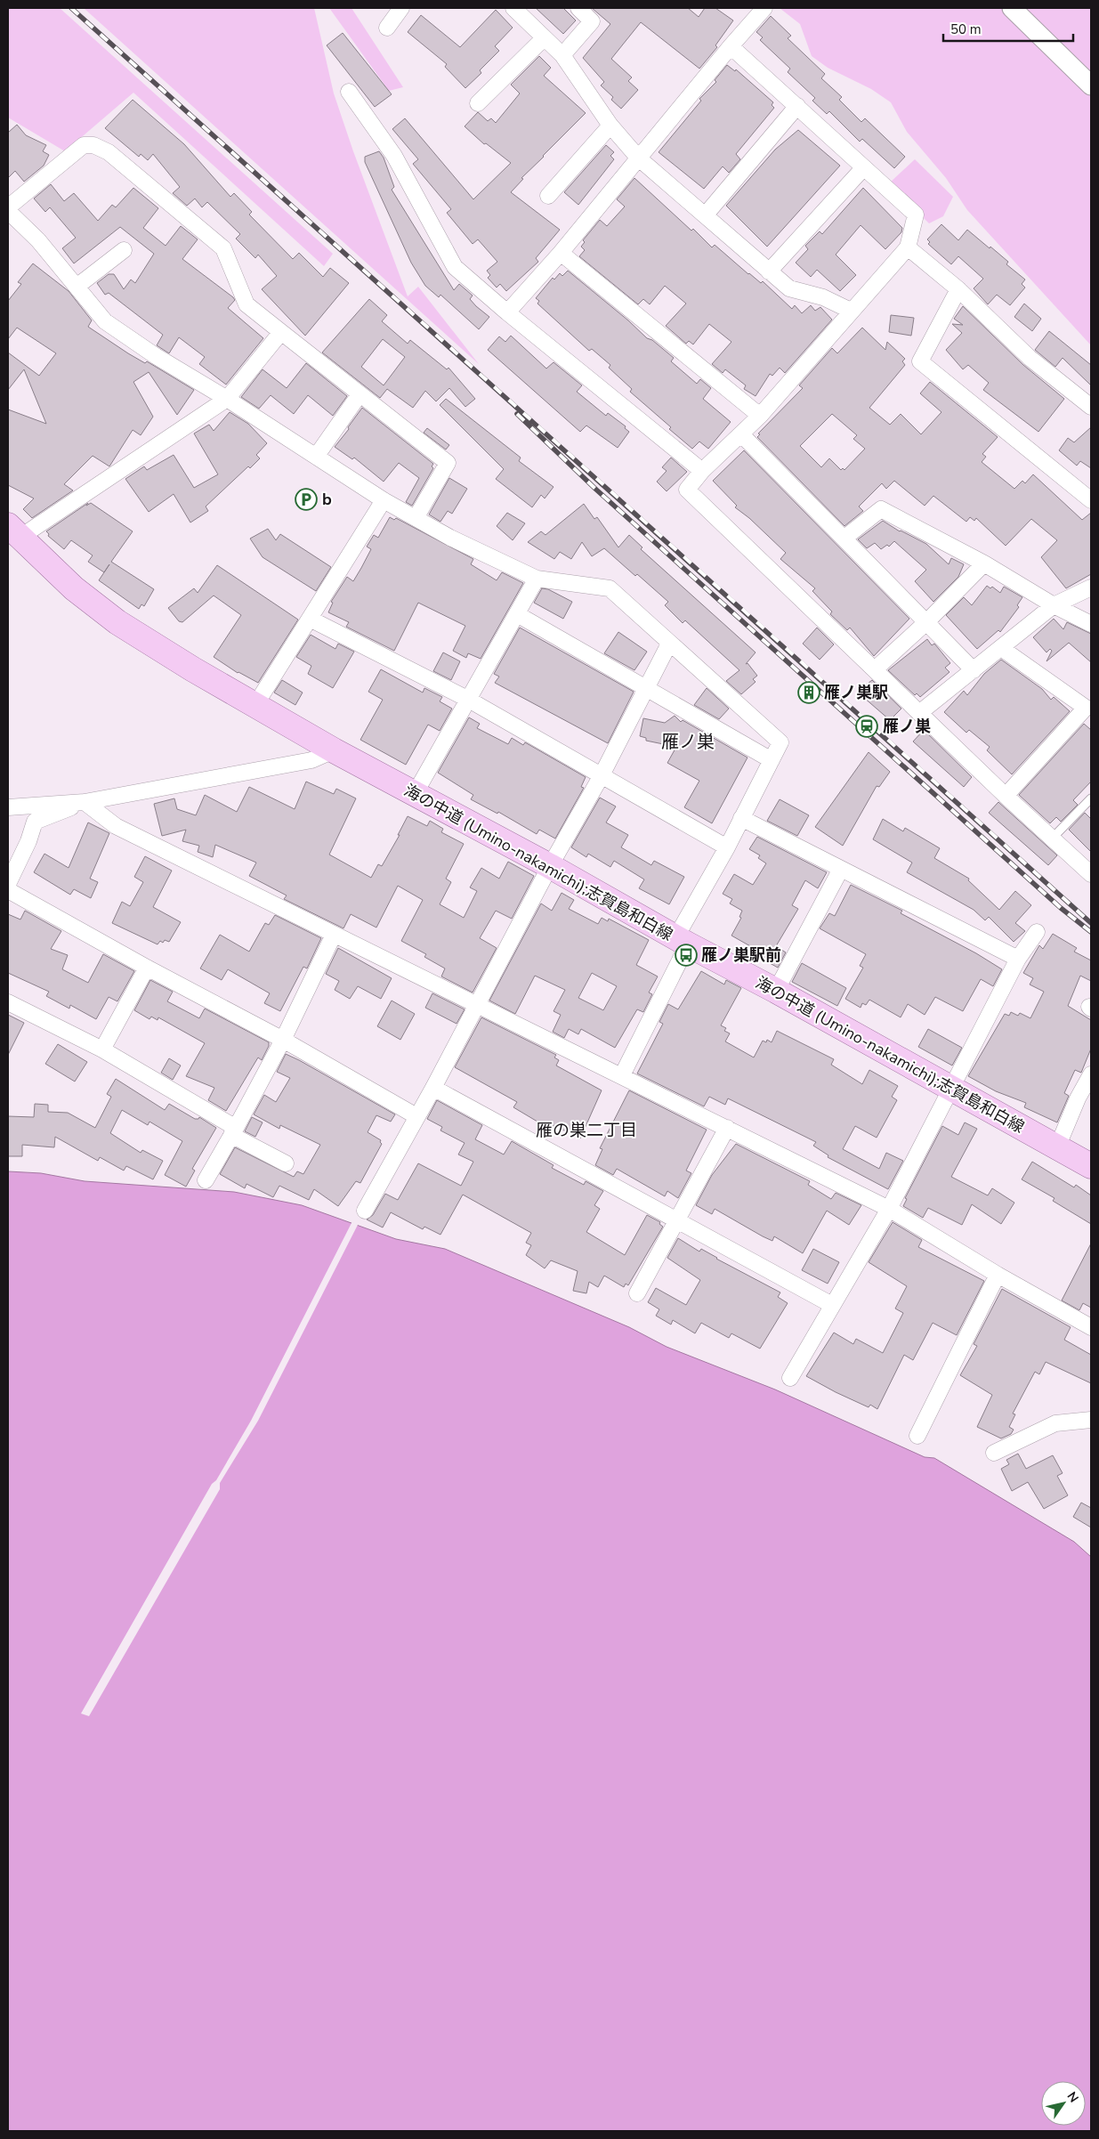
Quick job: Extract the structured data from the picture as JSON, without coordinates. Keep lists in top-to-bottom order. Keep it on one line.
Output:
{"streets":{"main road":["海の中道 (Umino-nakamichi);志賀島和白線"]},"districts":["雁ノ巣","雁の巣二丁目"],"places":{"parking":["b"],"building":["雁ノ巣駅"],"station":["雁ノ巣"],"bus stop":["雁ノ巣駅前"]},"scale_bar":"50 m","north":"top right"}
